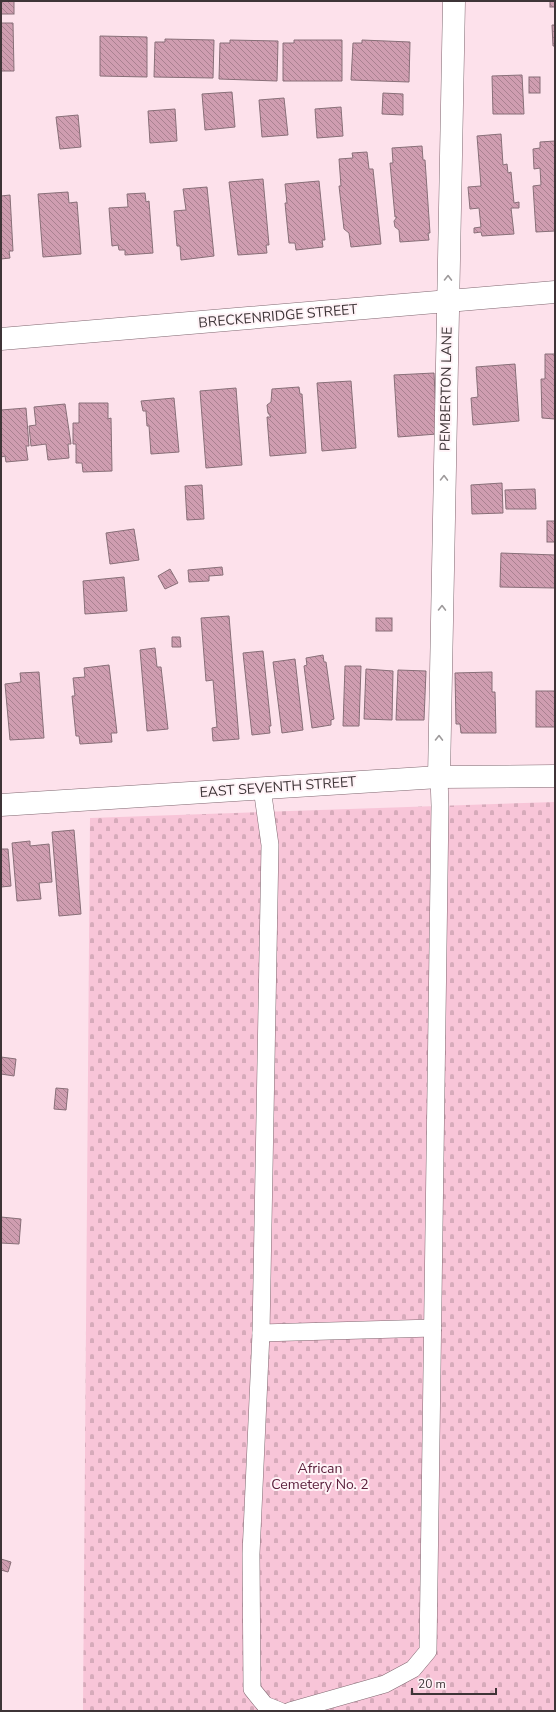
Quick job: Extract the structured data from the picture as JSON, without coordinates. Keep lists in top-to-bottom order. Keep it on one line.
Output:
{"streets":{"street":["BRECKENRIDGE STREET","PEMBERTON LANE","EAST SEVENTH STREET"]},"crossings":[["BRECKENRIDGE STREET","PEMBERTON LANE"],["PEMBERTON LANE","EAST SEVENTH STREET"]],"one_way":["PEMBERTON LANE"],"parks":["African Cemetery No. 2"],"scale_bar":"20 m"}
